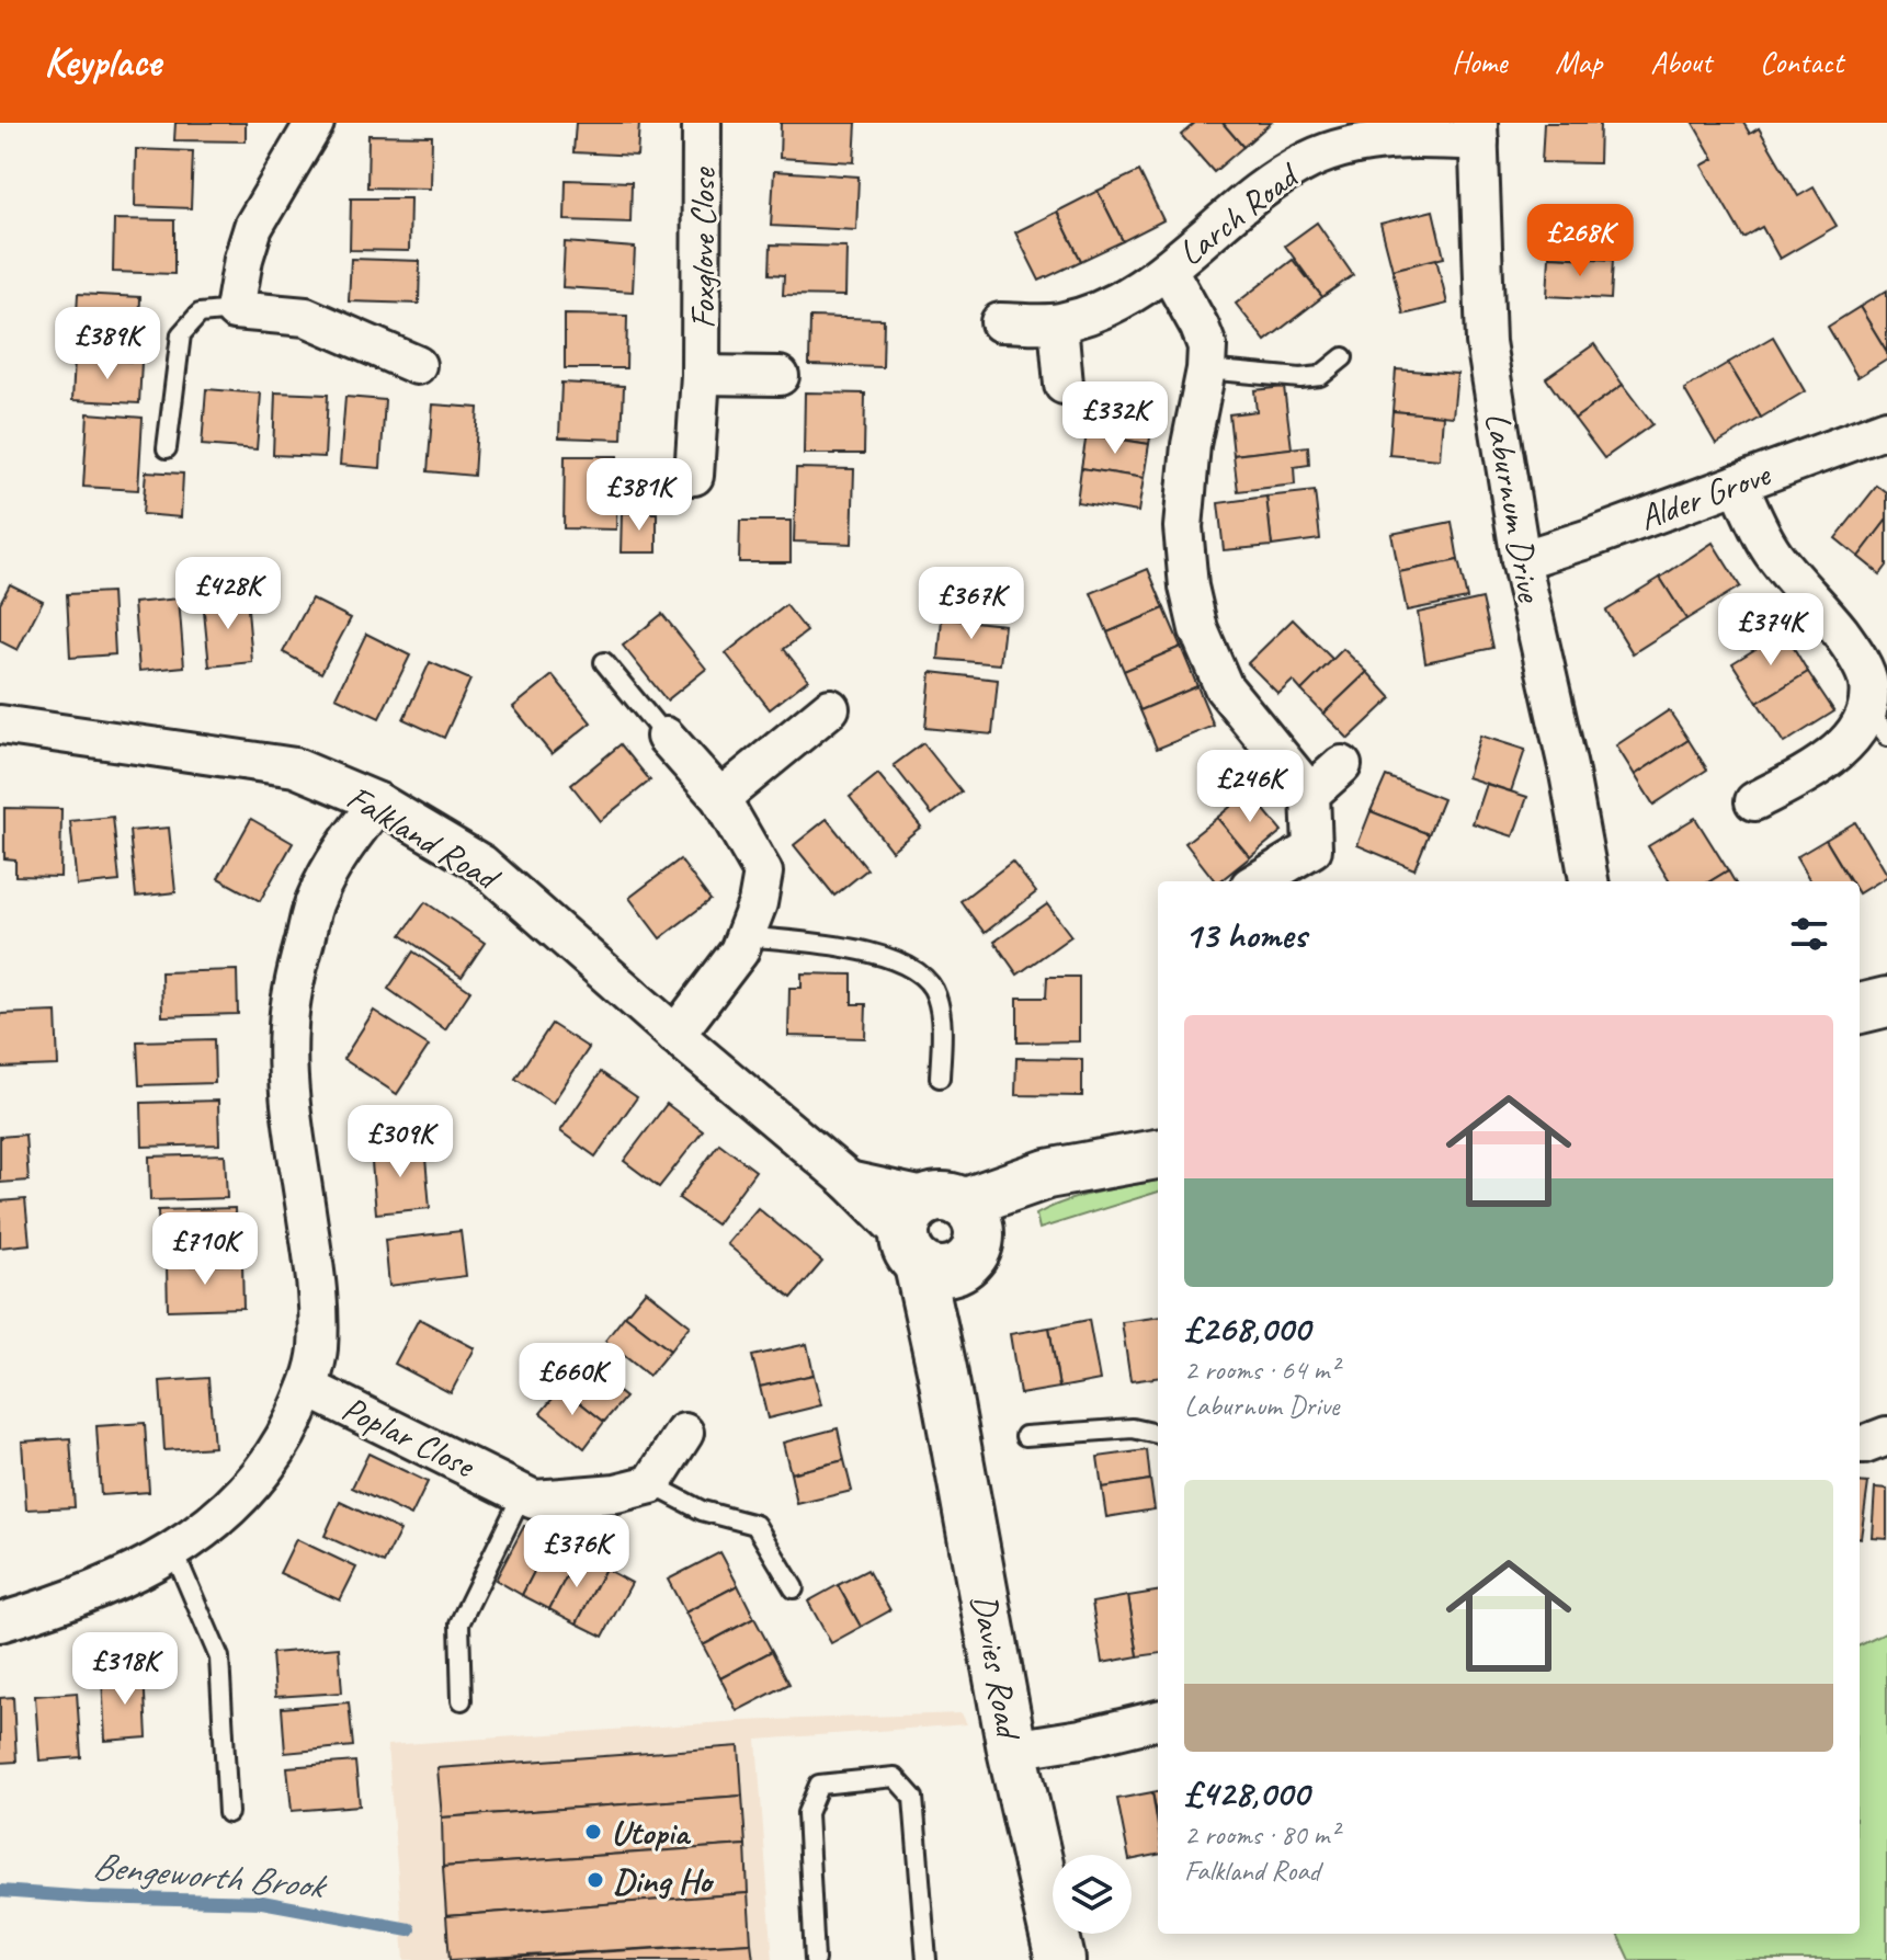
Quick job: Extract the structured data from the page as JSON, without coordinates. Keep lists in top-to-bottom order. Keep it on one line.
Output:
{"streets":{"street":["Larch Road","Foxglove Close","Alder Grove","Laburnum Drive","Falkland Road","Poplar Close","Davies Road"]},"crossings":[["Larch Road","Laburnum Drive"],["Alder Grove","Laburnum Drive"],["Falkland Road","Davies Road"]],"water":["Bengeworth Brook"],"places":["Utopia","Ding Ho"],"page":{"header":"Keyplace","nav":["Home","Map","About","Contact"],"price":["£268K","£389K","£332K","£381K","£428K","£367K","£374K","£246K","£309K","£710K","£660K","£376K","£318K"],"heading":"13 homes","list":[{"name":"£268,000","note":"2 rooms · 64 m² · Laburnum Drive"},{"name":"£428,000","note":"2 rooms · 80 m² · Falkland Road"}]}}
